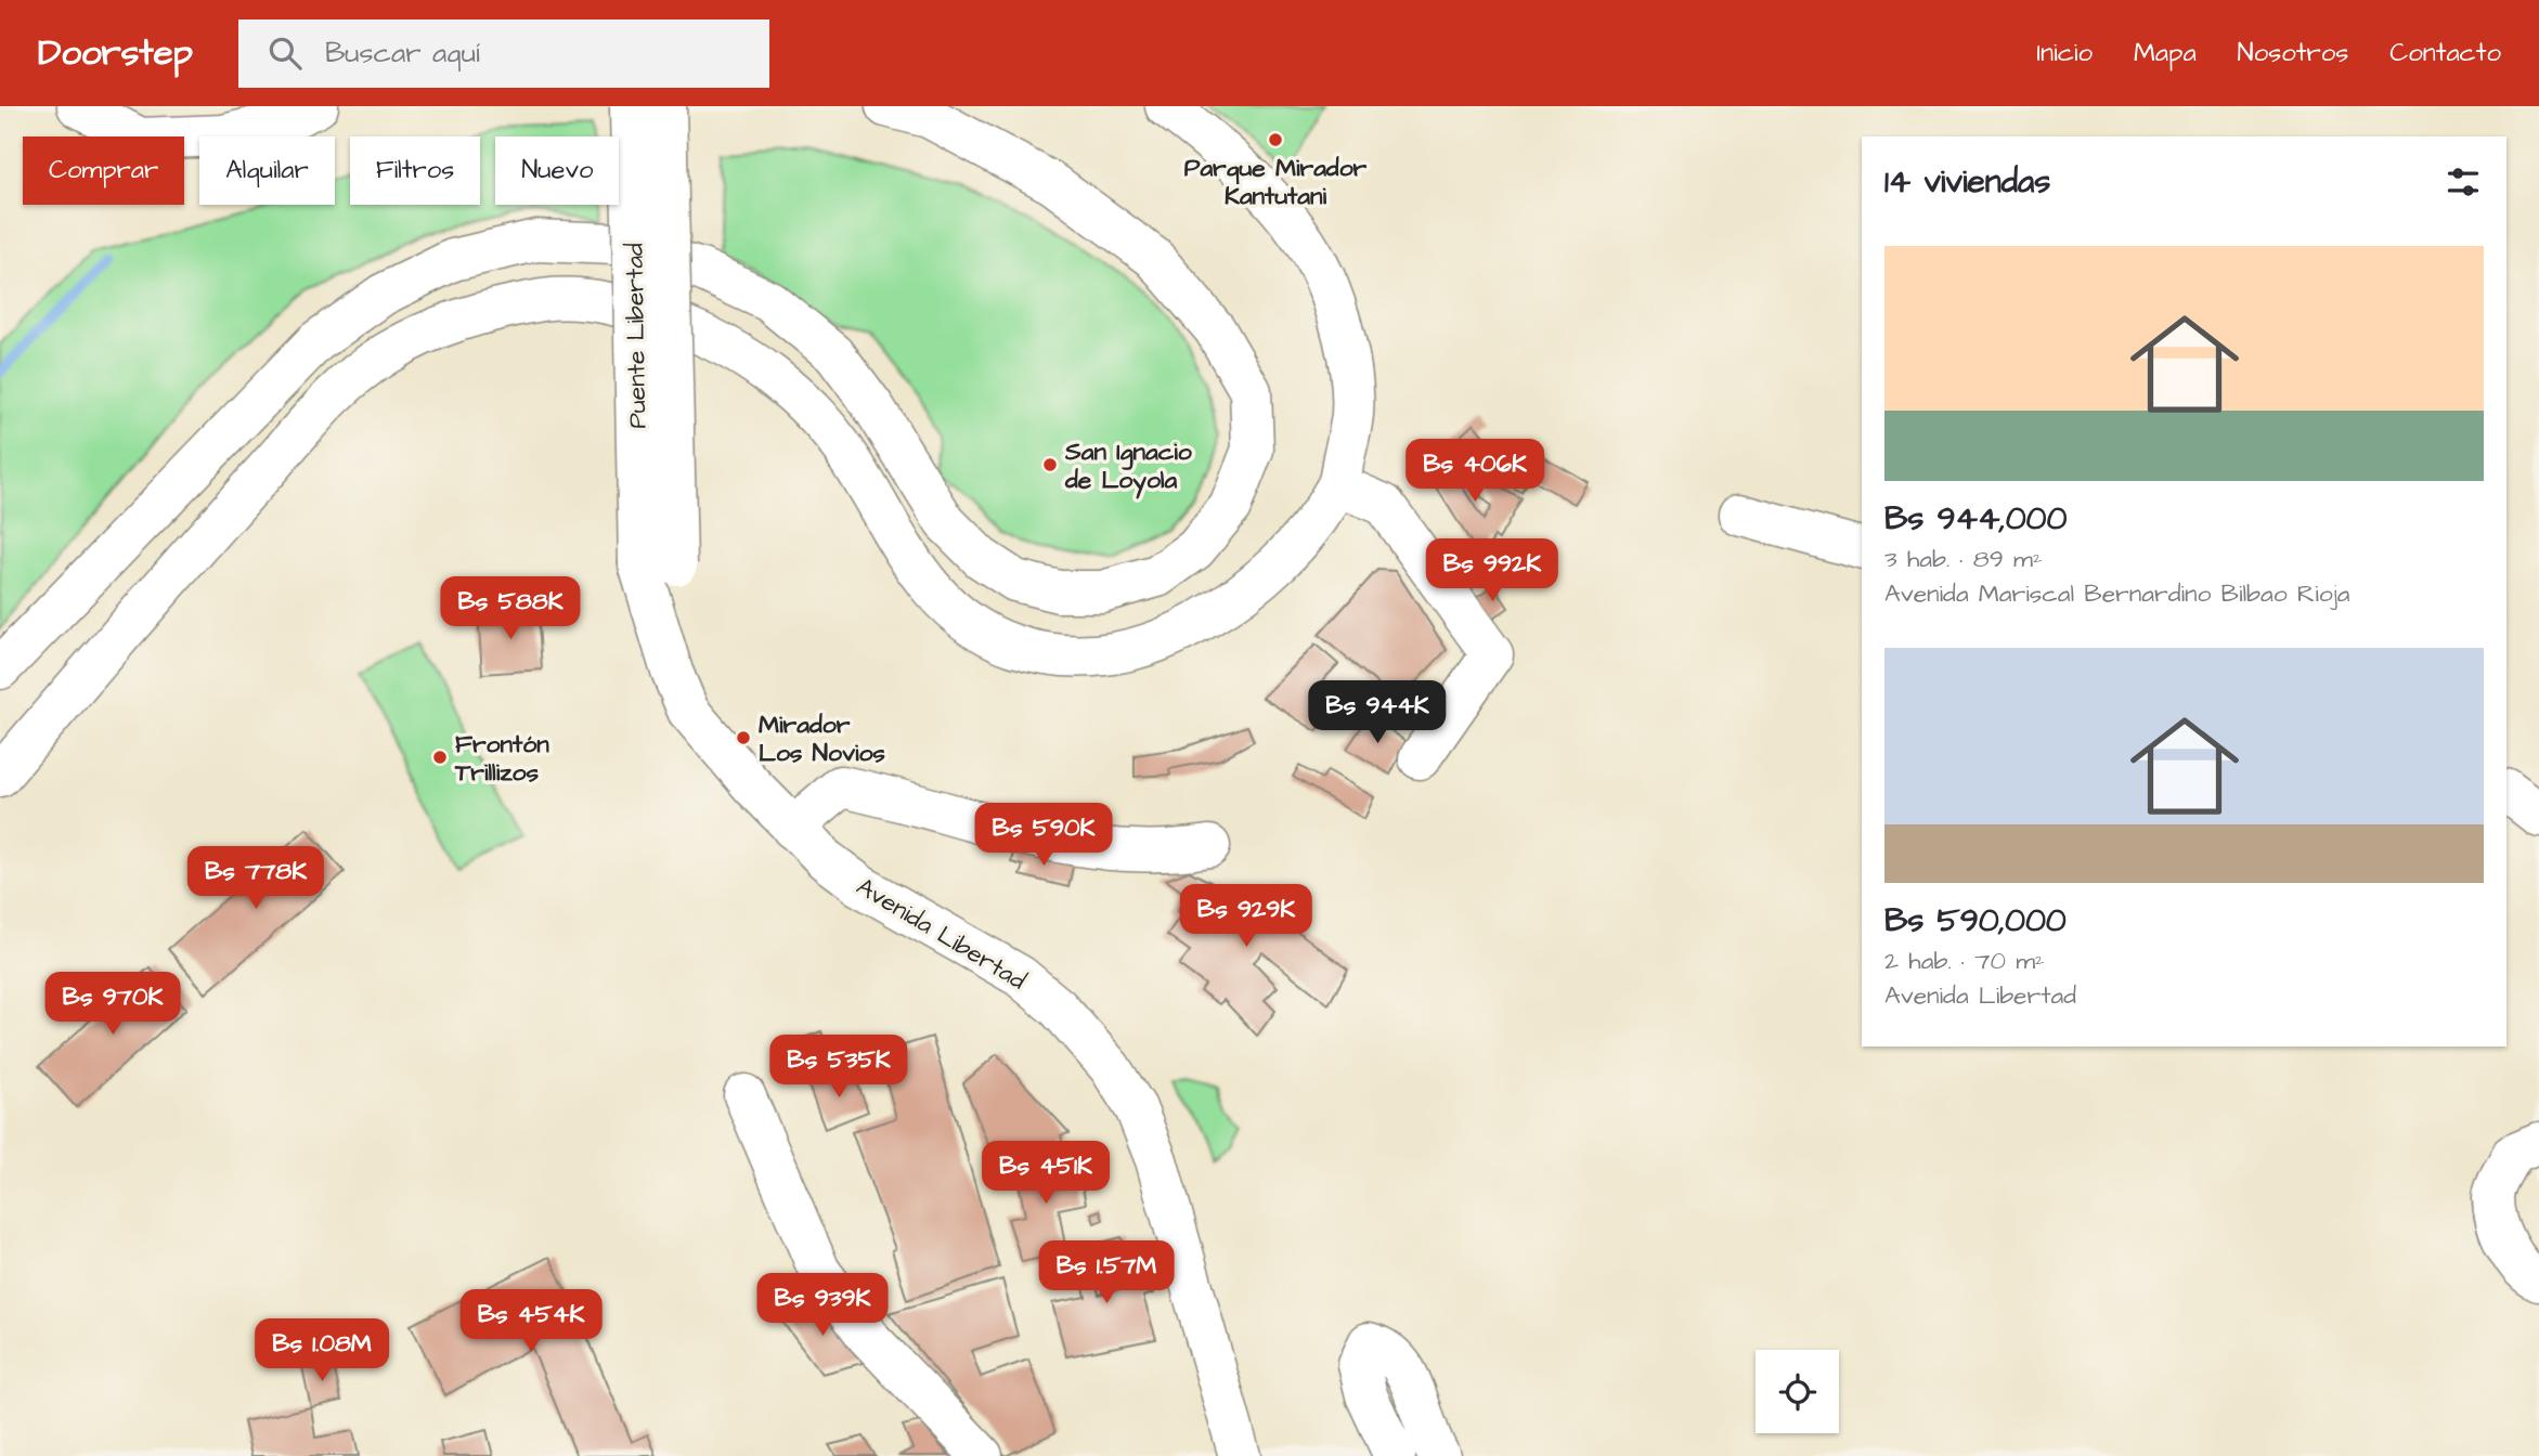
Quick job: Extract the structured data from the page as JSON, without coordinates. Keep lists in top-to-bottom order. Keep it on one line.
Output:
{"streets":{"main road":["Puente Libertad","Avenida Libertad"]},"crossings":[["Puente Libertad","Avenida Libertad"]],"places":["Parque Mirador Kantutani","San Ignacio de Loyola","Mirador Los Novios","Frontón Trillizos"],"page":{"header":"Doorstep","search":"Buscar aquí","nav":["Inicio","Mapa","Nosotros","Contacto"],"chip":["Comprar","Alquilar","Filtros","Nuevo"],"heading":"14 viviendas","list":[{"name":"Bs 944,000","note":"3 hab. · 89 m² · Avenida Mariscal Bernardino Bilbao Rioja"},{"name":"Bs 590,000","note":"2 hab. · 70 m² · Avenida Libertad"}],"price":["Bs 406K","Bs 992K","Bs 588K","Bs 944K","Bs 590K","Bs 778K","Bs 929K","Bs 970K","Bs 535K","Bs 451K","Bs 1.57M","Bs 939K","Bs 454K","Bs 1.08M"]}}
